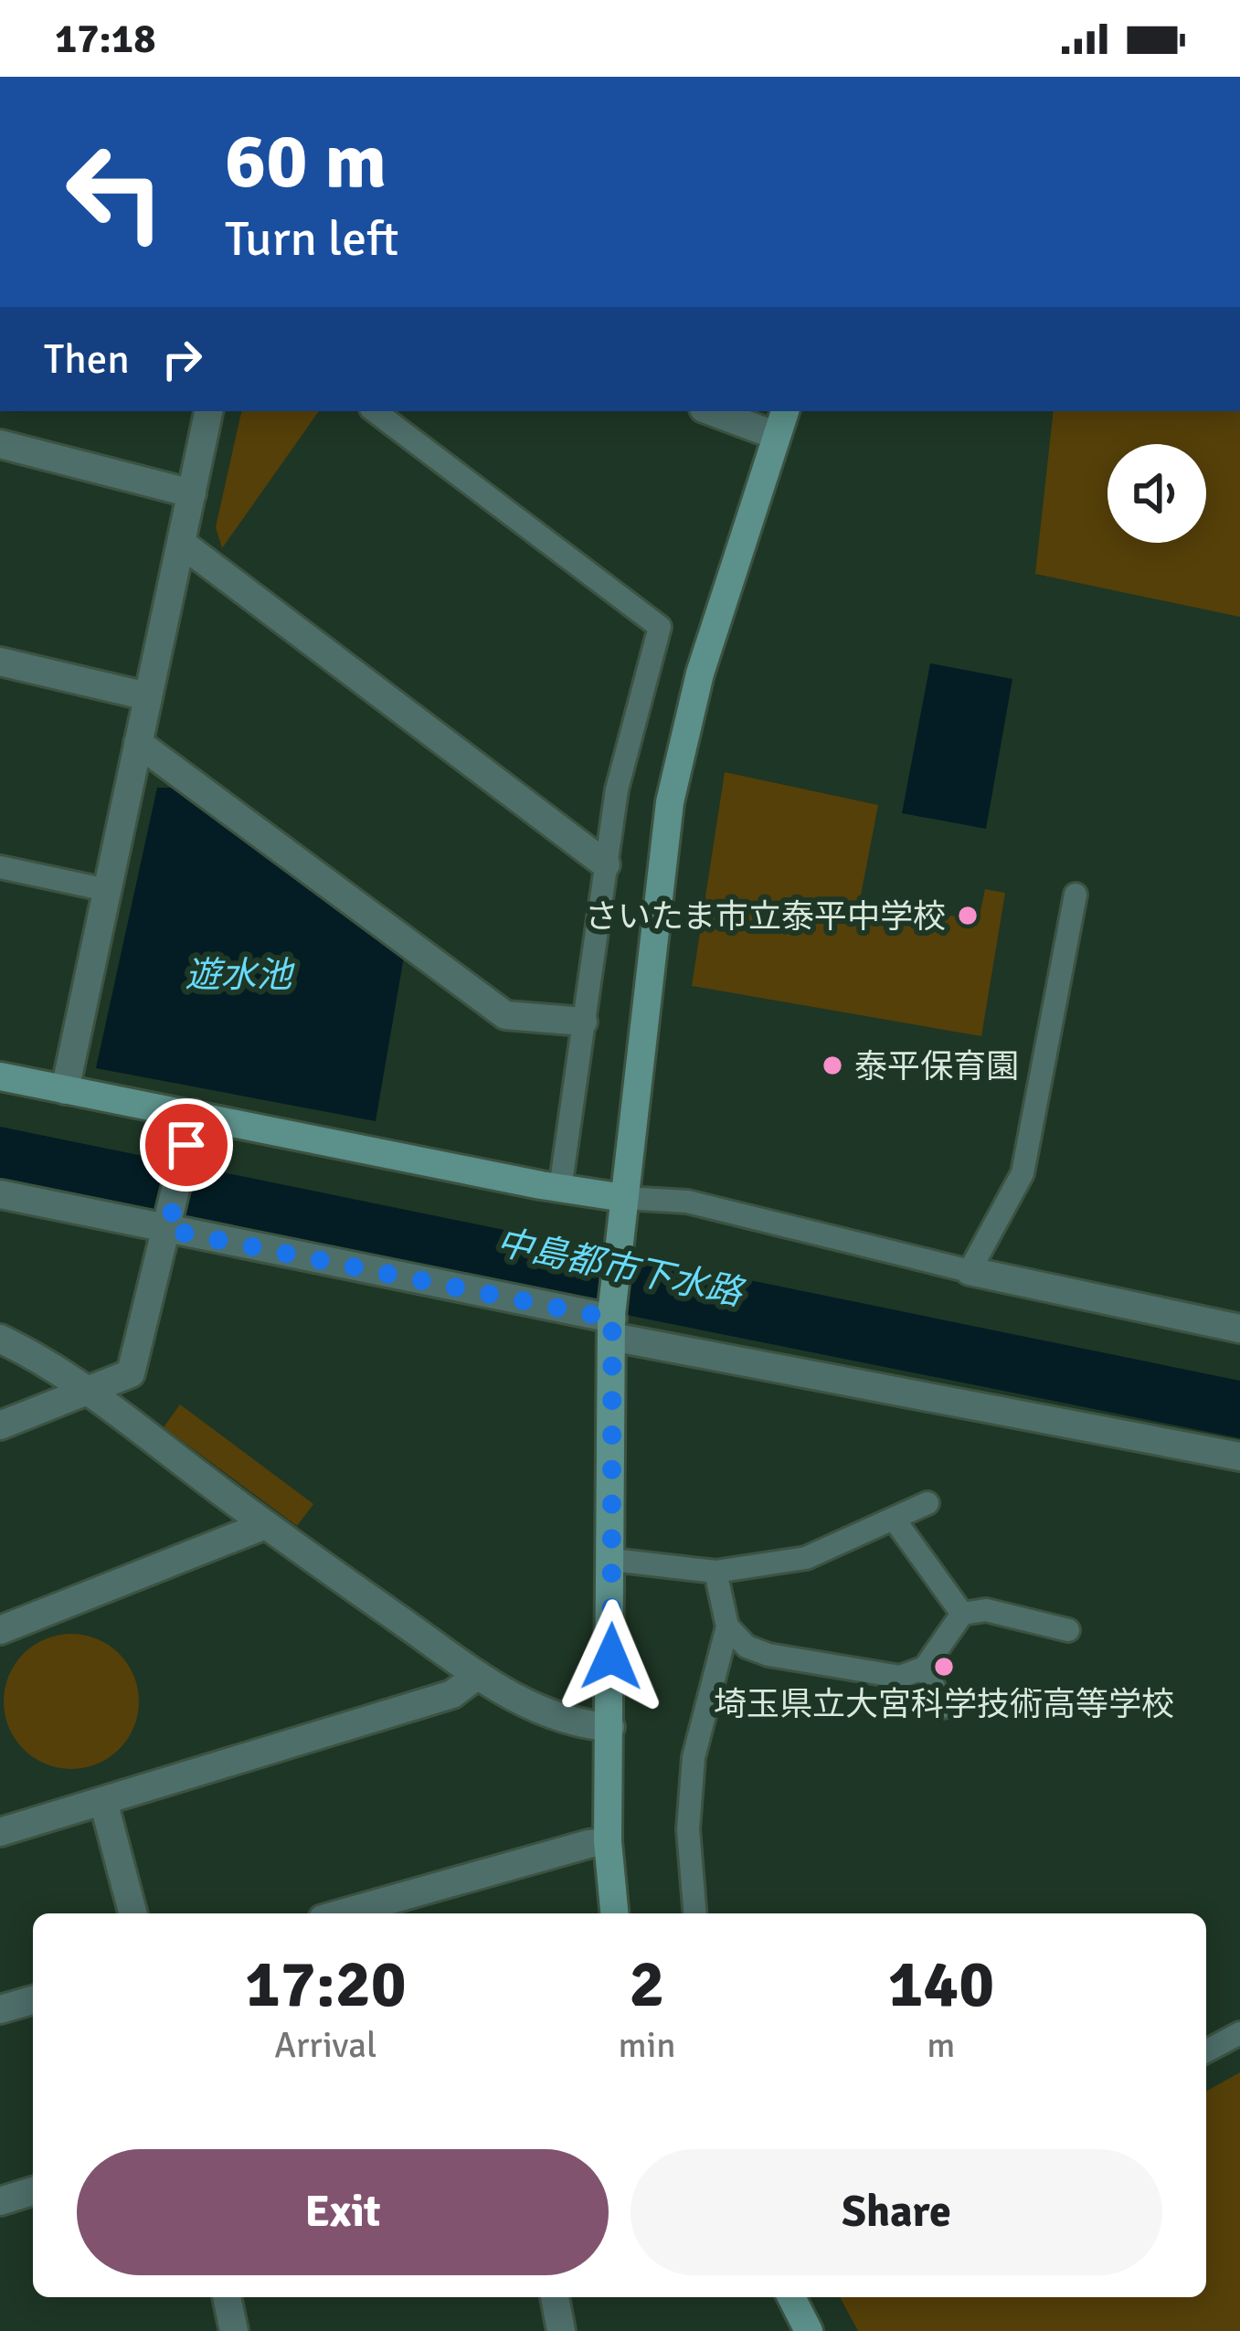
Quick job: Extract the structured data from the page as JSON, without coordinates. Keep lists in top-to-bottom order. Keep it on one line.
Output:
{"water":["遊水池","中島都市下水路"],"places":["さいたま市立泰平中学校","泰平保育園","埼玉県立大宮科学技術高等学校"],"page":{"status":"17:18","turn":["60 m","Turn left"],"then":"Then","eta":["17:20","Arrival","2","min","140","m"],"buttons":["Exit","Share"]}}
